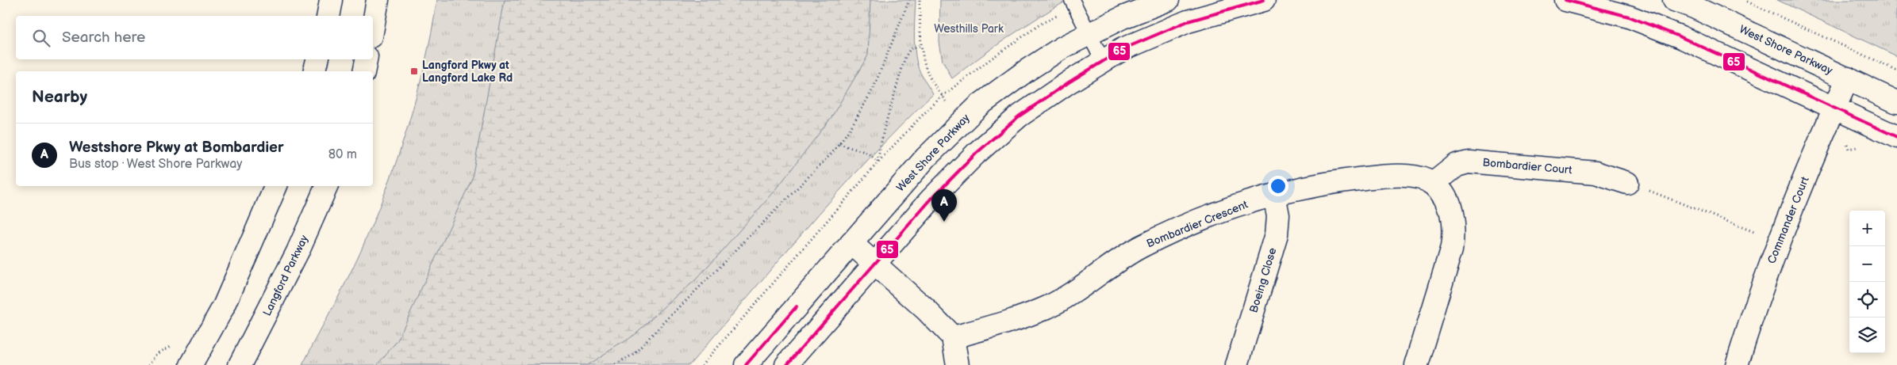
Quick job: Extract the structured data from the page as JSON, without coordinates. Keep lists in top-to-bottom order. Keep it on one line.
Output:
{"streets":{"main road":["West Shore Parkway","Bombardier Court","Commander Court","Bombardier Crescent","Langford Parkway","Boeing Close"]},"crossings":[["West Shore Parkway","Commander Court"],["Bombardier Court","Bombardier Crescent"],["Bombardier Crescent","Boeing Close"]],"parks":["Westhills Park"],"places":{"transit":["Langford Pkwy at Langford Lake Rd"]},"lines":["transit line 65"],"page":{"search":"Search here","heading":"Nearby","list":[{"mark":"A","name":"Westshore Pkwy at Bombardier","note":"Bus stop · West Shore Parkway","value":"80 m"}],"pins":"A","map_buttons":["+","−"]}}
